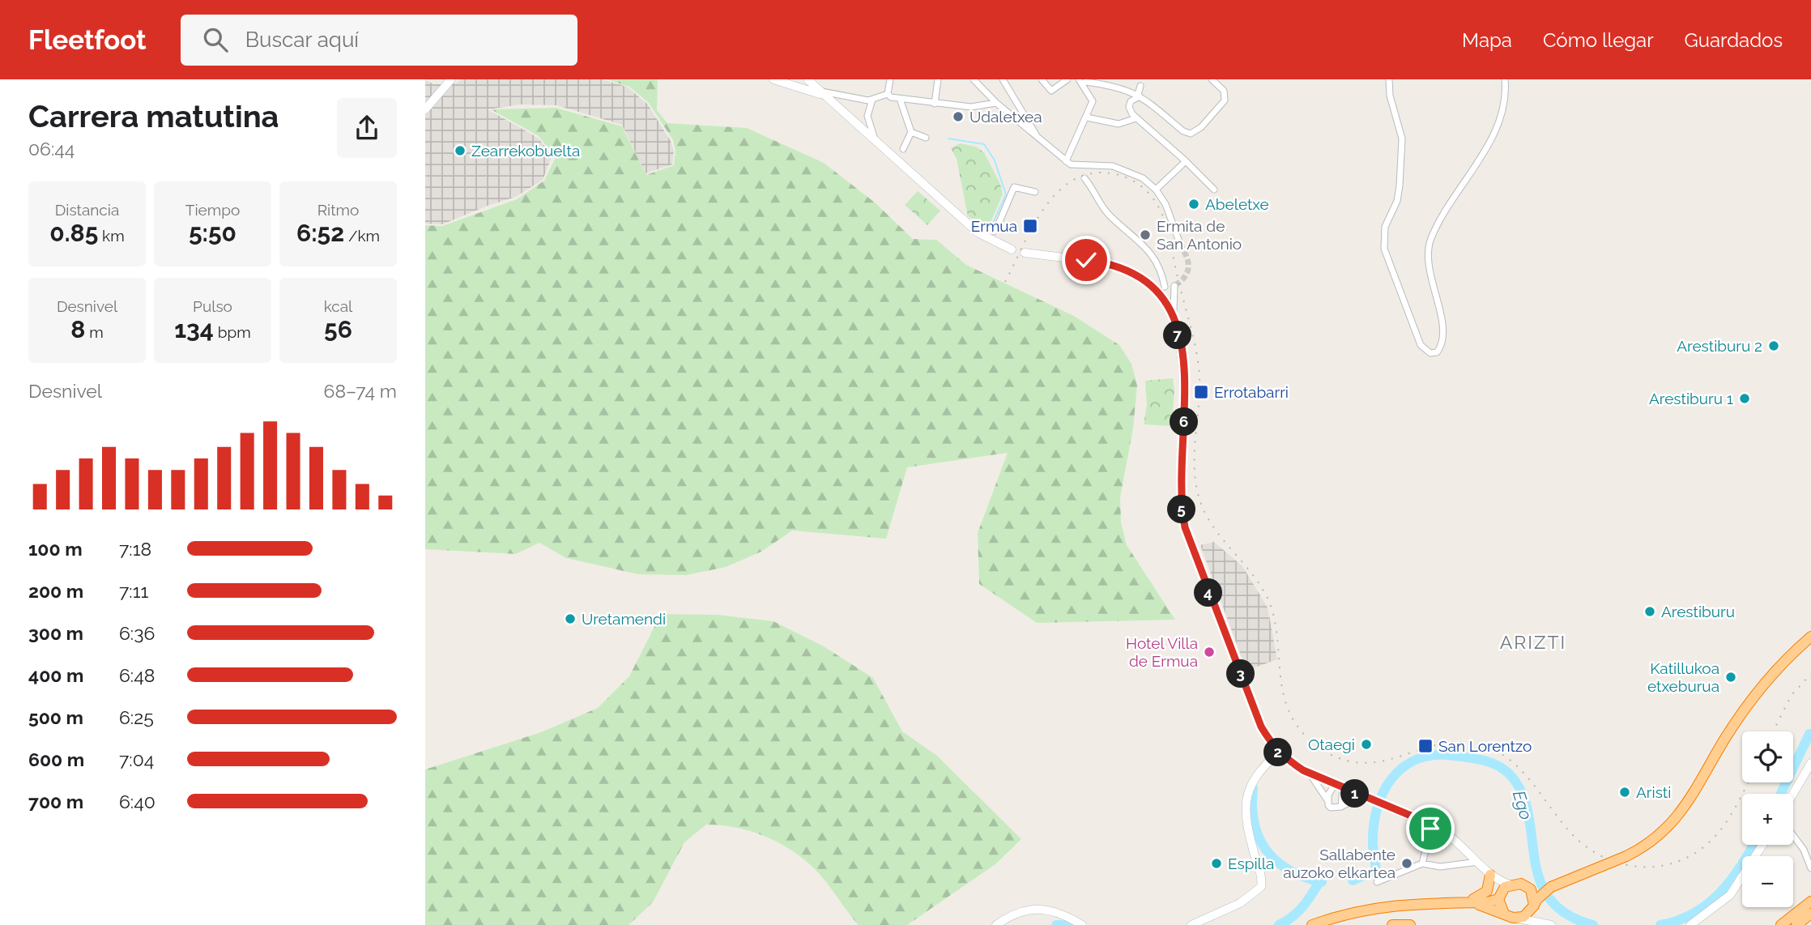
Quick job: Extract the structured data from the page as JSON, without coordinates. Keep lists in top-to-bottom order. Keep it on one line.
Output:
{"districts":["ARIZTI"],"water":["Ego"],"places":{"other":["Udaletxea","Zearrekobuelta","Abeletxe","Ermita de San Antonio","Arestiburu 2","Arestiburu 1","Arestiburu","Uretamendi","Hotel Villa de Ermua","Katillukoa etxeburua","Otaegi","Aristi","Espilla","Sallabente auzoko elkartea"],"transit":["Ermua","Errotabarri","San Lorentzo"]},"page":{"header":"Fleetfoot","search":"Buscar aquí","nav":["Mapa","Cómo llegar","Guardados"],"heading":["Carrera matutina","06:44"],"stats":[["Distancia","0.85 km"],["Tiempo","5:50"],["Ritmo","6:52 /km"],["Desnivel","8 m"],["Pulso","134 bpm"],["kcal","56"]],"pins":["7","6","5","4","3","2","1"],"chart":["Desnivel","68–74 m"],"list":[{"name":"100 m","note":"7:18"},{"name":"200 m","note":"7:11"},{"name":"300 m","note":"6:36"},{"name":"400 m","note":"6:48"},{"name":"500 m","note":"6:25"},{"name":"600 m","note":"7:04"},{"name":"700 m","note":"6:40"}],"map_buttons":["+","−"]}}
